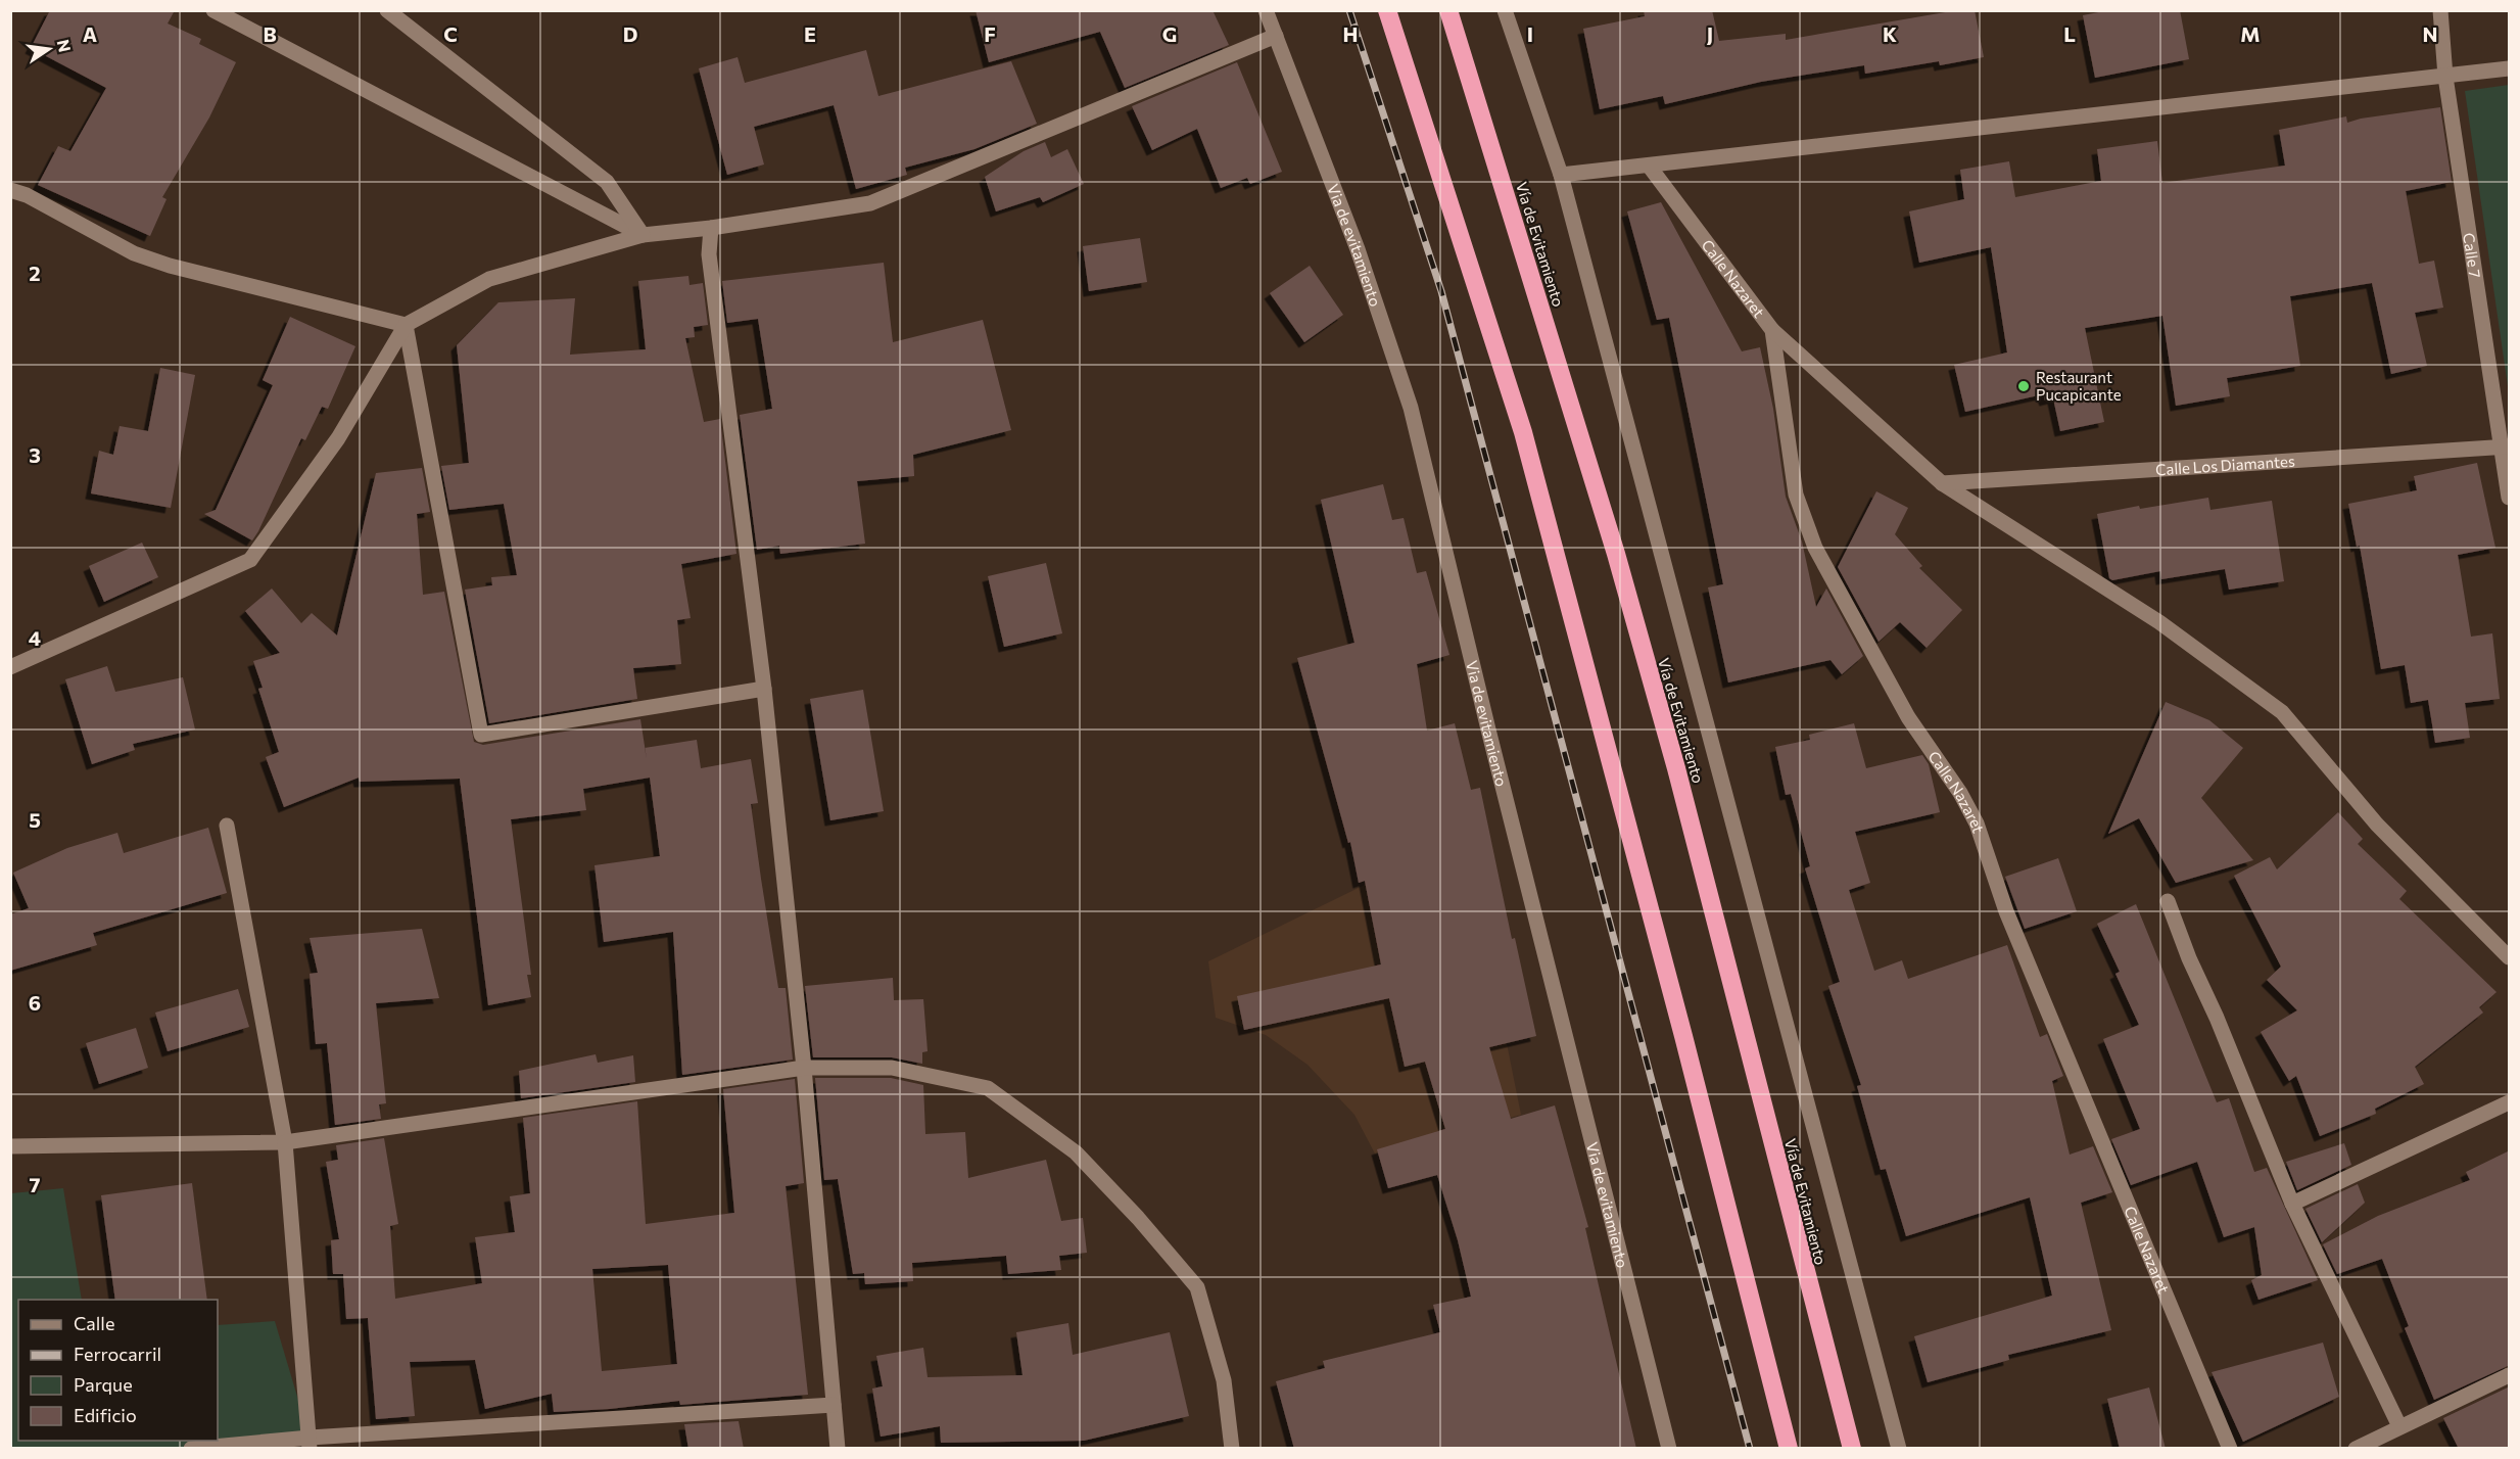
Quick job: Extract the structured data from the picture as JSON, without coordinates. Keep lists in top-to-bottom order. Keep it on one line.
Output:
{"streets":{"highway":["Vía de Evitamiento"],"street":["Via de evitamiento","Calle 7","Calle Nazaret","Calle Los Diamantes"]},"crossings":[["Calle 7","Calle Los Diamantes"]],"places":["Restaurant Pucapicante"],"legend":["Calle","Ferrocarril","Parque","Edificio"],"north":"right","grid":{"columns":["A","B","C","D","E","F","G","H","I","J","K","L","M","N"],"rows":["2","3","4","5","6","7"]}}
